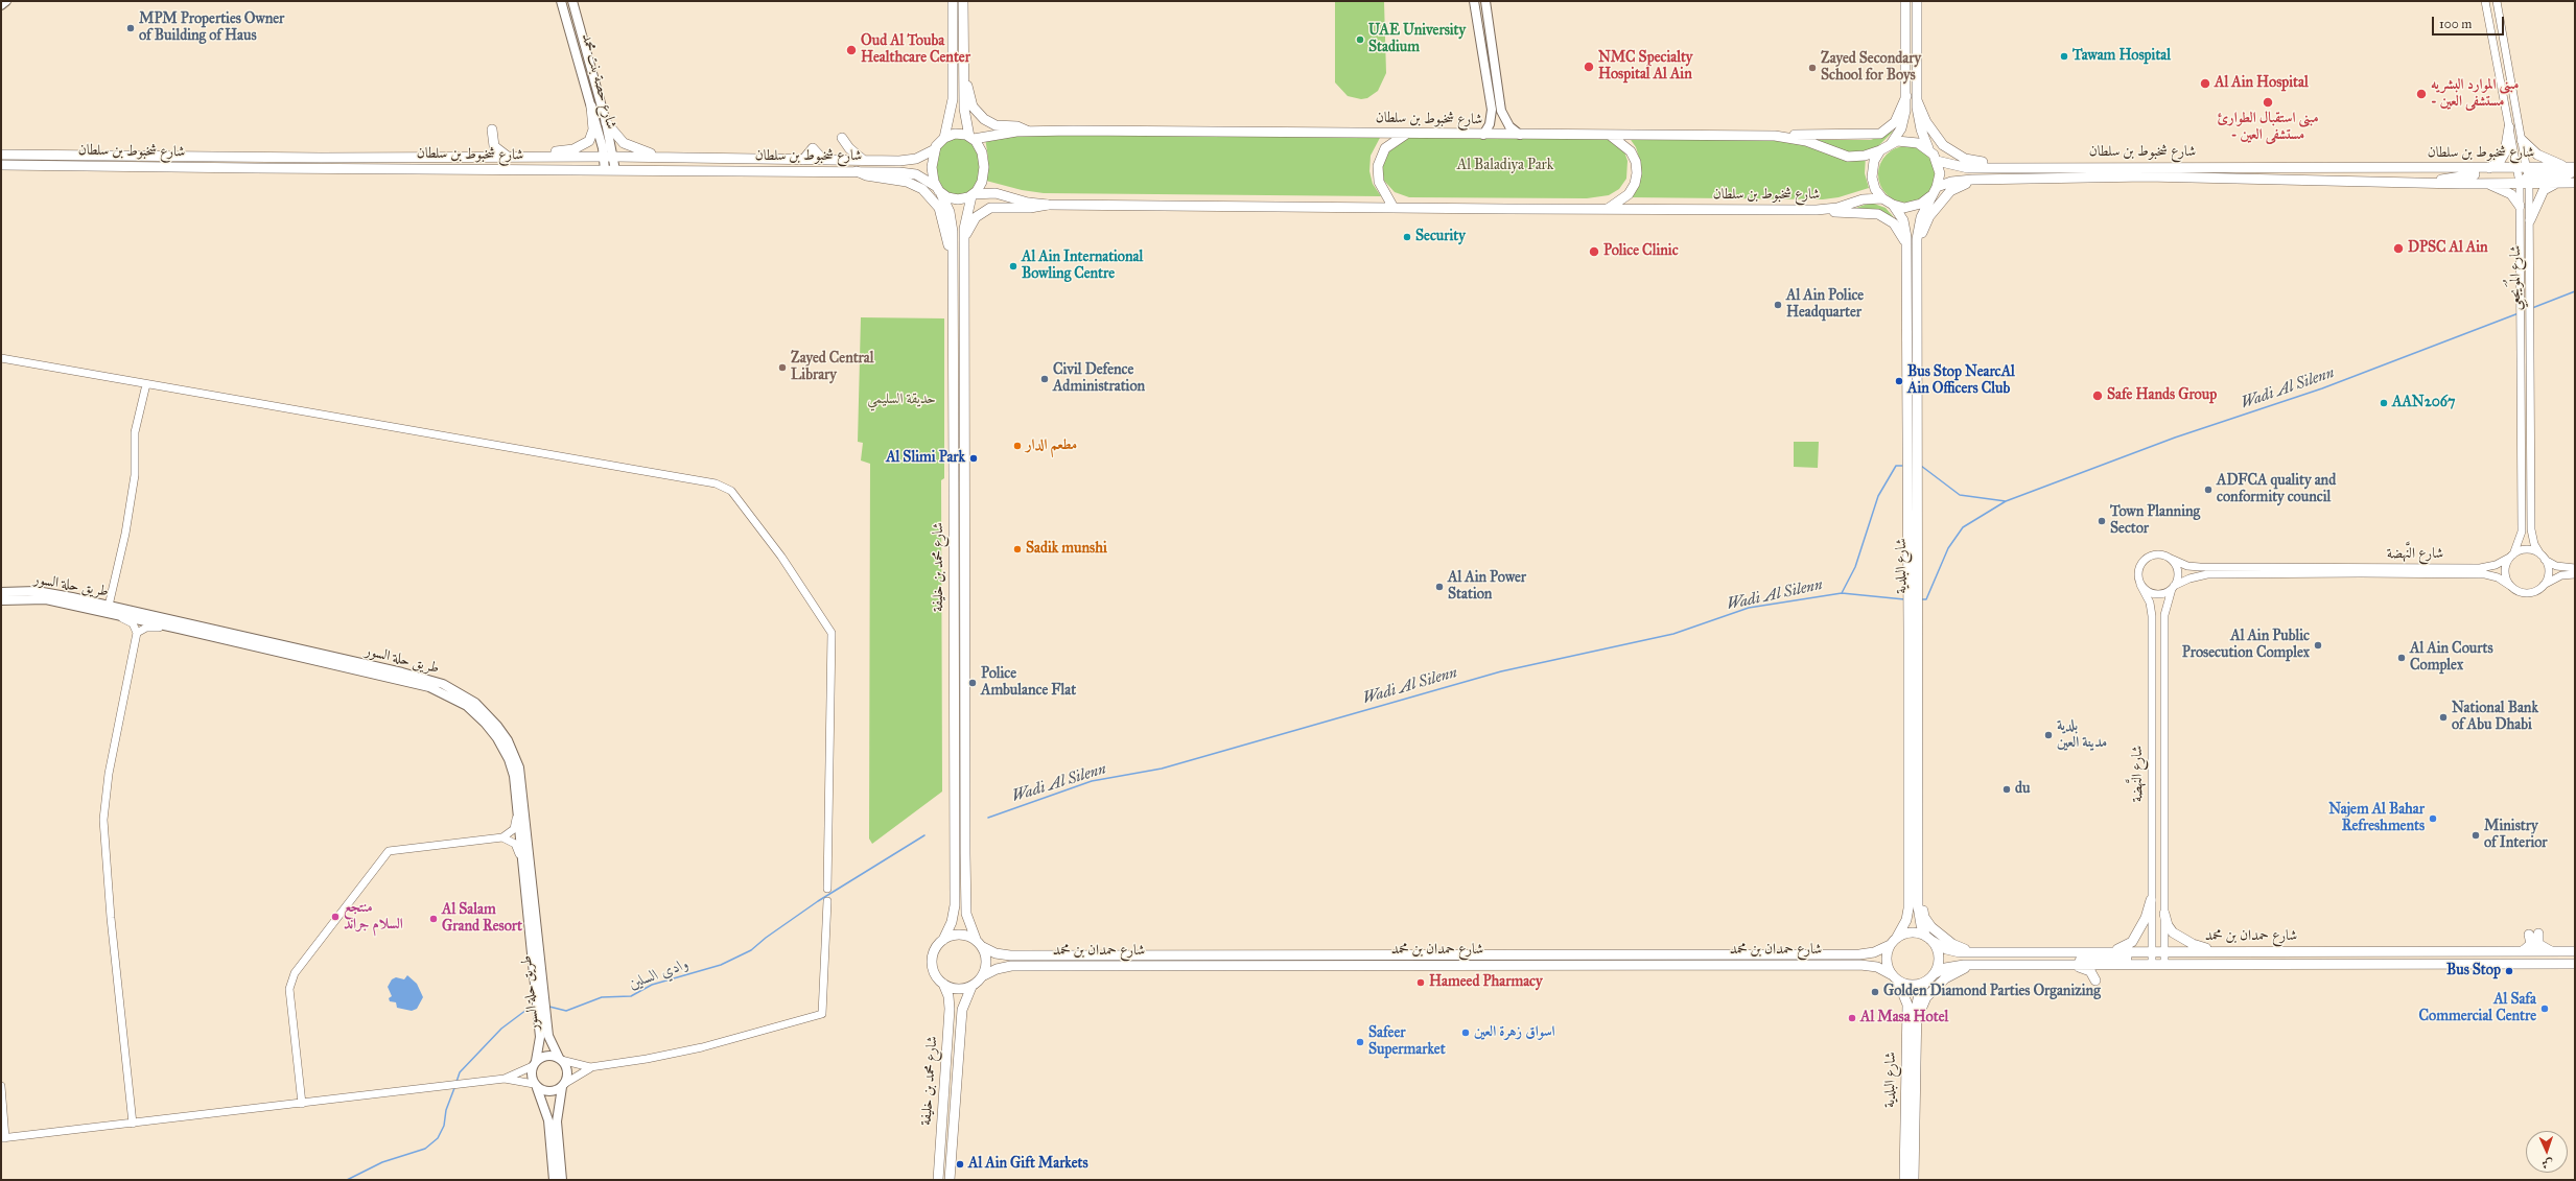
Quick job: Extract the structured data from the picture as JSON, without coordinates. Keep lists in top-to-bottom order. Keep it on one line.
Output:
{"streets":{"main road":["شارع حصة بنت محمد","شارع شخبوط بن سلطان","شارع البلدية","شارع محمد بن خليفة","طريق حلة السور","شارع حمدان بن محمد"],"street":["شارع المُوَيجعِي","شارع النَّهضة"]},"crossings":[["شارع حصة بنت محمد","شارع شخبوط بن سلطان"],["شارع شخبوط بن سلطان","شارع المُوَيجعِي"],["شارع شخبوط بن سلطان","شارع البلدية"],["شارع شخبوط بن سلطان","شارع محمد بن خليفة"],["شارع المُوَيجعِي","شارع النَّهضة"],["شارع النَّهضة","شارع حمدان بن محمد"],["شارع البلدية","شارع حمدان بن محمد"],["شارع محمد بن خليفة","شارع حمدان بن محمد"]],"water":["Wadi Al Silenn","وادي السلين"],"parks":["Al Baladiya Park","حديقة السليمي"],"places":["MPM Properties Owner of Building of Haus","UAE University Stadium","Oud Al Touba Healthcare Center","Tawam Hospital","NMC Specialty Hospital Al Ain","Zayed Secondary School for Boys","Al Ain Hospital","مبنى الموارد البشريه - مستشفى العين","مبنى استقبال الطوارئ - مستشفى العين","Security","DPSC Al Ain","Police Clinic","Al Ain International Bowling Centre","Al Ain Police Headquarter","Zayed Central Library","Civil Defence Administration","Bus Stop NearcAl Ain Officers Club","Safe Hands Group","AAN2067","مطعم الدار","Al Slimi Park","ADFCA quality and conformity council","Town Planning Sector","Sadik munshi","Al Ain Power Station","Al Ain Public Prosecution Complex","Al Ain Courts Complex","Police Ambulance Flat","National Bank of Abu Dhabi","بلدية مدينة العين","du","Najem Al Bahar Refreshments","Ministry of Interior","منتجع السلام جراند","Al Salam Grand Resort","Bus Stop","Hameed Pharmacy","Golden Diamond Parties Organizing","Al Safa Commercial Centre","Al Masa Hotel","اسواق زهرة العين","Safeer Supermarket","Al Ain Gift Markets"],"scale_bar":"100 m","north":"bottom"}
